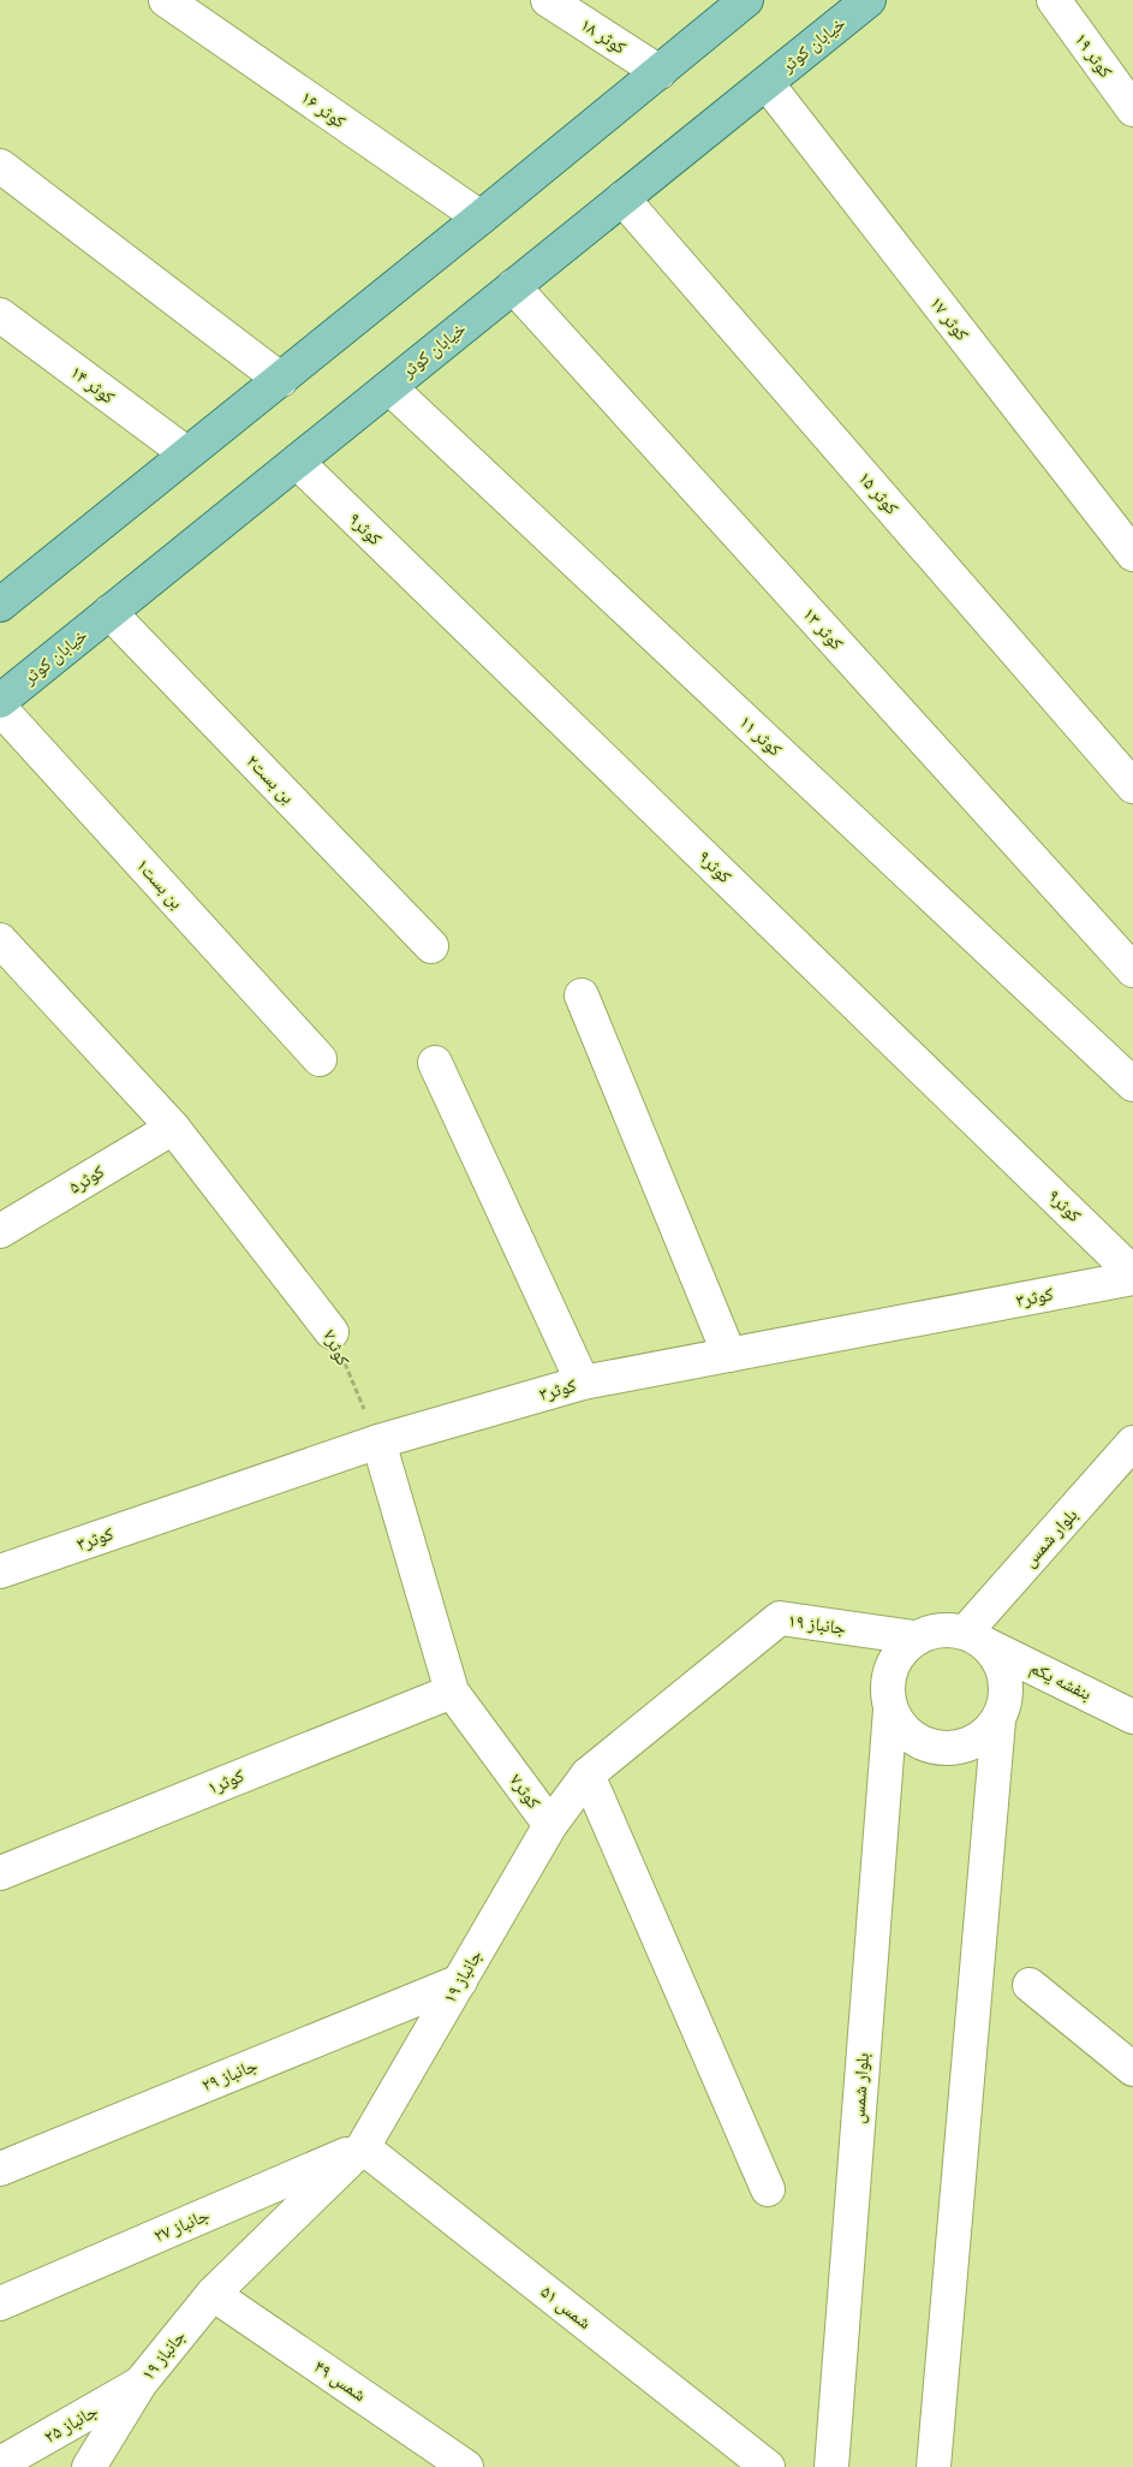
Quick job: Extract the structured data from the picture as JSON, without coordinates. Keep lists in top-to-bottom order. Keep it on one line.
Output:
{"streets":{"main road":["خیابان کوثر"],"street":["کوثر ۱۸","کوثر ۱۹","کوثر ۱۶","کوثر ۱۷","کوثر ۱۴","کوثر ۱۵","کوثر۹","کوثر ۱۳","کوثر ۱۱","بن بست۲","بن بست۱","کوثر۵","کوثر۳","کوثر۷","بلوار شمس","جانباز ۱۹","بنفشه یکم","کوثر۱","جانباز ۲۹","جانباز ۲۷","شمس ۵۱","شمس ۴۹","جانباز ۲۵"]},"crossings":[["خیابان کوثر","کوثر ۱۷"],["خیابان کوثر","کوثر ۱۵"],["خیابان کوثر","کوثر۹"],["خیابان کوثر","کوثر ۱۳"],["خیابان کوثر","کوثر ۱۱"],["خیابان کوثر","بن بست۲"],["کوثر۵","کوثر۷"],["کوثر۳","کوثر۷"],["کوثر۷","جانباز ۱۹"],["کوثر۷","کوثر۱"],["بلوار شمس","جانباز ۱۹"],["بلوار شمس","بنفشه یکم"],["جانباز ۱۹","بنفشه یکم"],["جانباز ۱۹","جانباز ۲۹"],["جانباز ۱۹","جانباز ۲۷"],["جانباز ۱۹","شمس ۵۱"],["جانباز ۱۹","شمس ۴۹"],["جانباز ۱۹","جانباز ۲۵"],["جانباز ۲۷","شمس ۵۱"]]}
